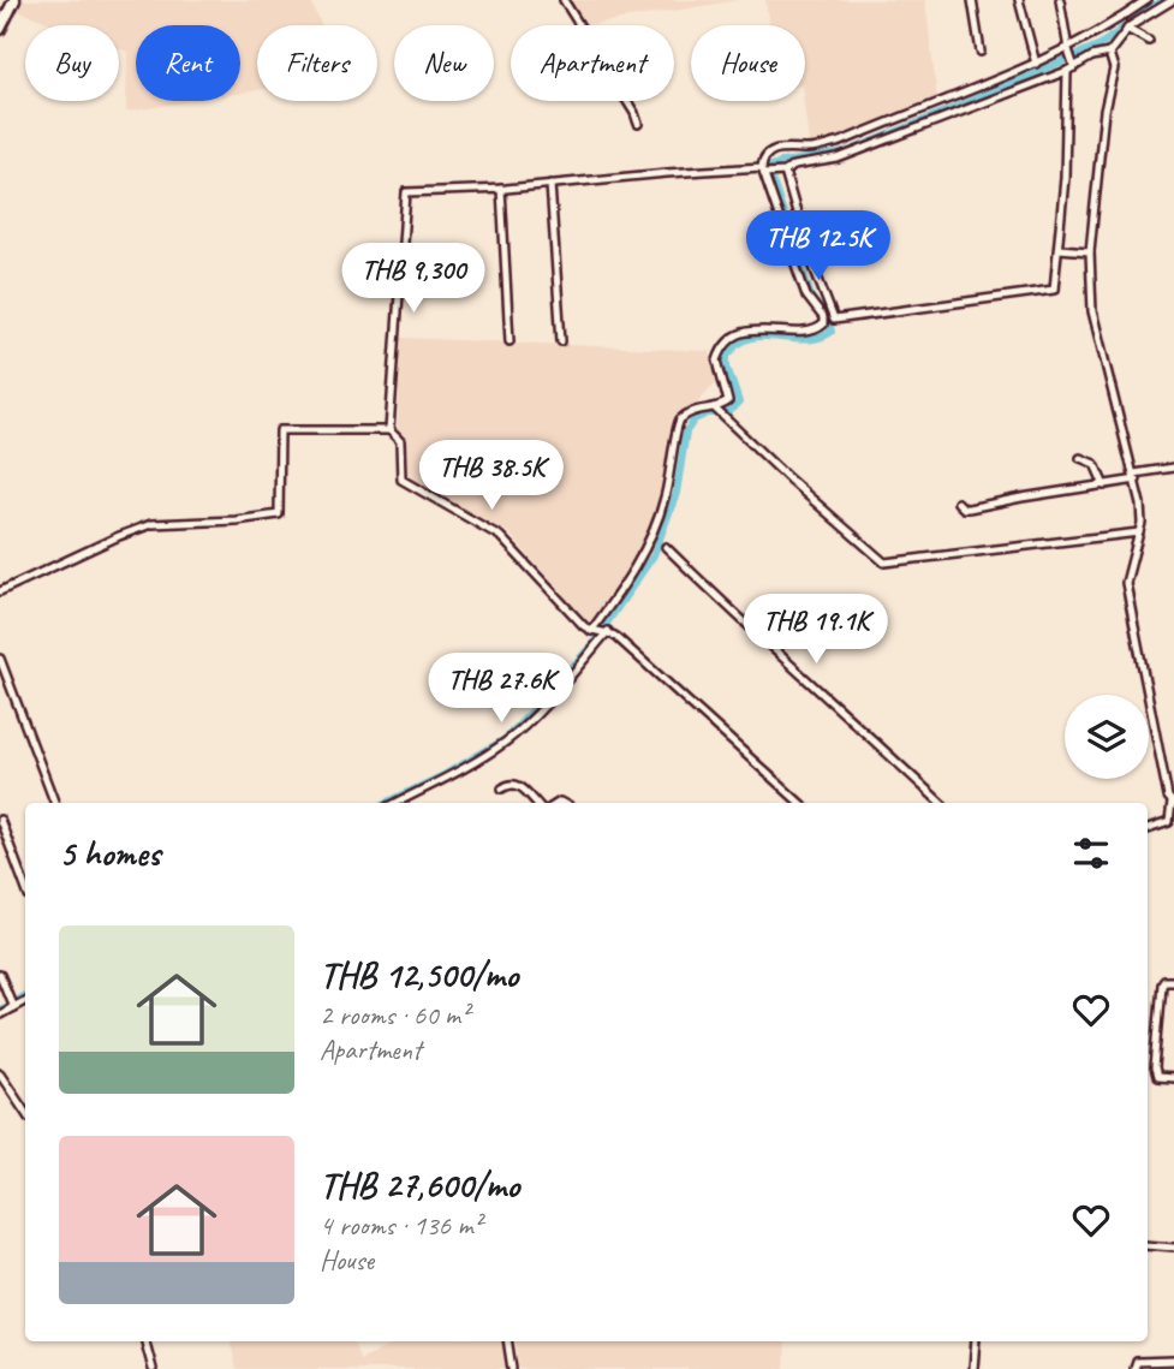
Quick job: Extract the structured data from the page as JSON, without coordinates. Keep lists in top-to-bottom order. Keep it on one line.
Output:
{"page":{"chip":["Buy","Rent","Filters","New","Apartment","House"],"price":["THB 12.5K","THB 9,300","THB 38.5K","THB 19.1K","THB 27.6K"],"heading":"5 homes","list":[{"name":"THB 12,500/mo","note":"2 rooms · 60 m² · Apartment"},{"name":"THB 27,600/mo","note":"4 rooms · 136 m² · House"}]}}
